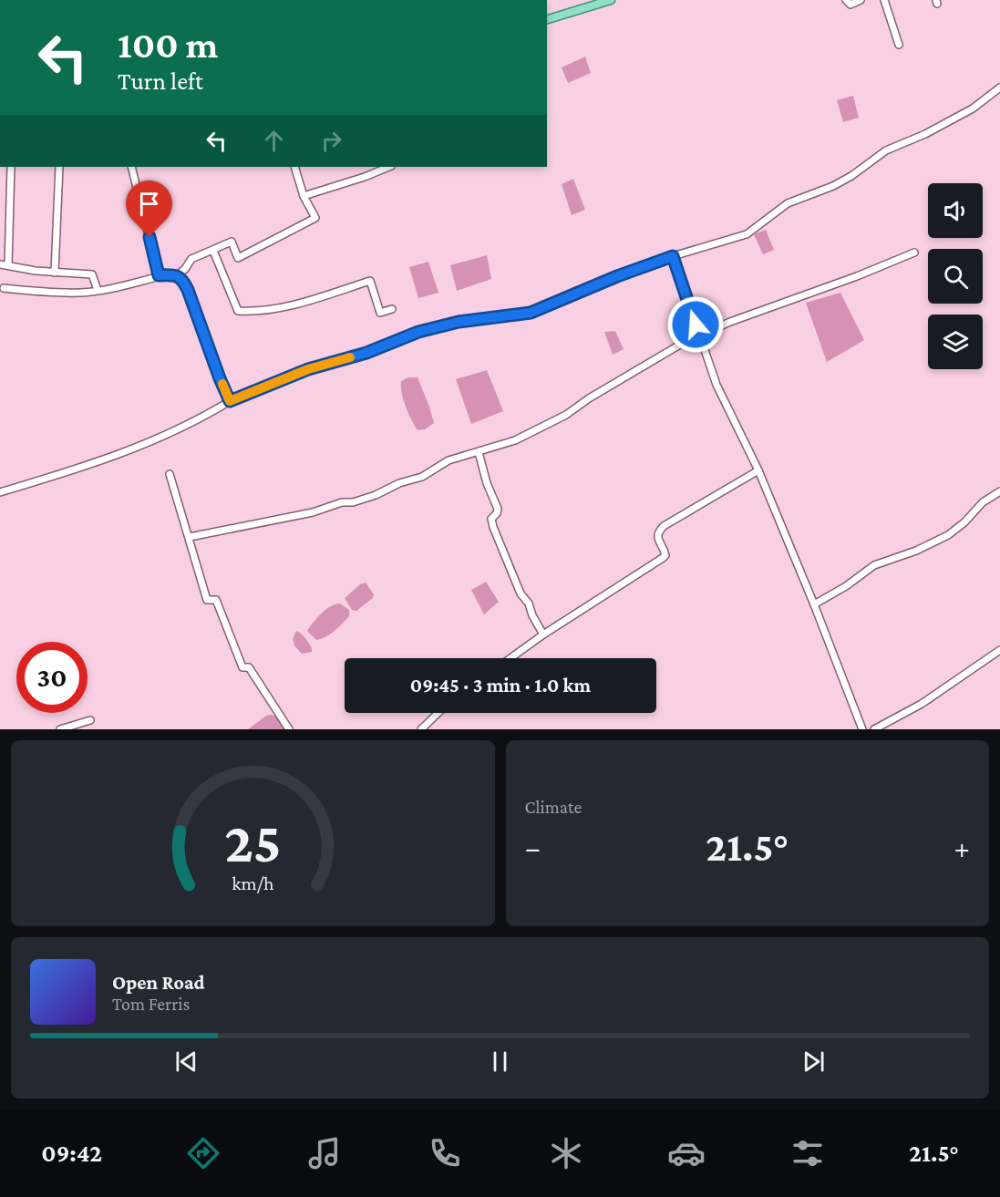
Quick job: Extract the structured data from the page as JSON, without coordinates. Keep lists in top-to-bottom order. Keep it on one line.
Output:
{"page":{"turn":["100 m","Turn left"],"limit":"30","trip":"09:45 · 3 min · 1.0 km","tile":"Climate","heat":["−","21.5°","+"],"song":["Open Road","Tom Ferris"],"tabs":["09:42","21.5°"],"gauge":["25","km/h"]}}
